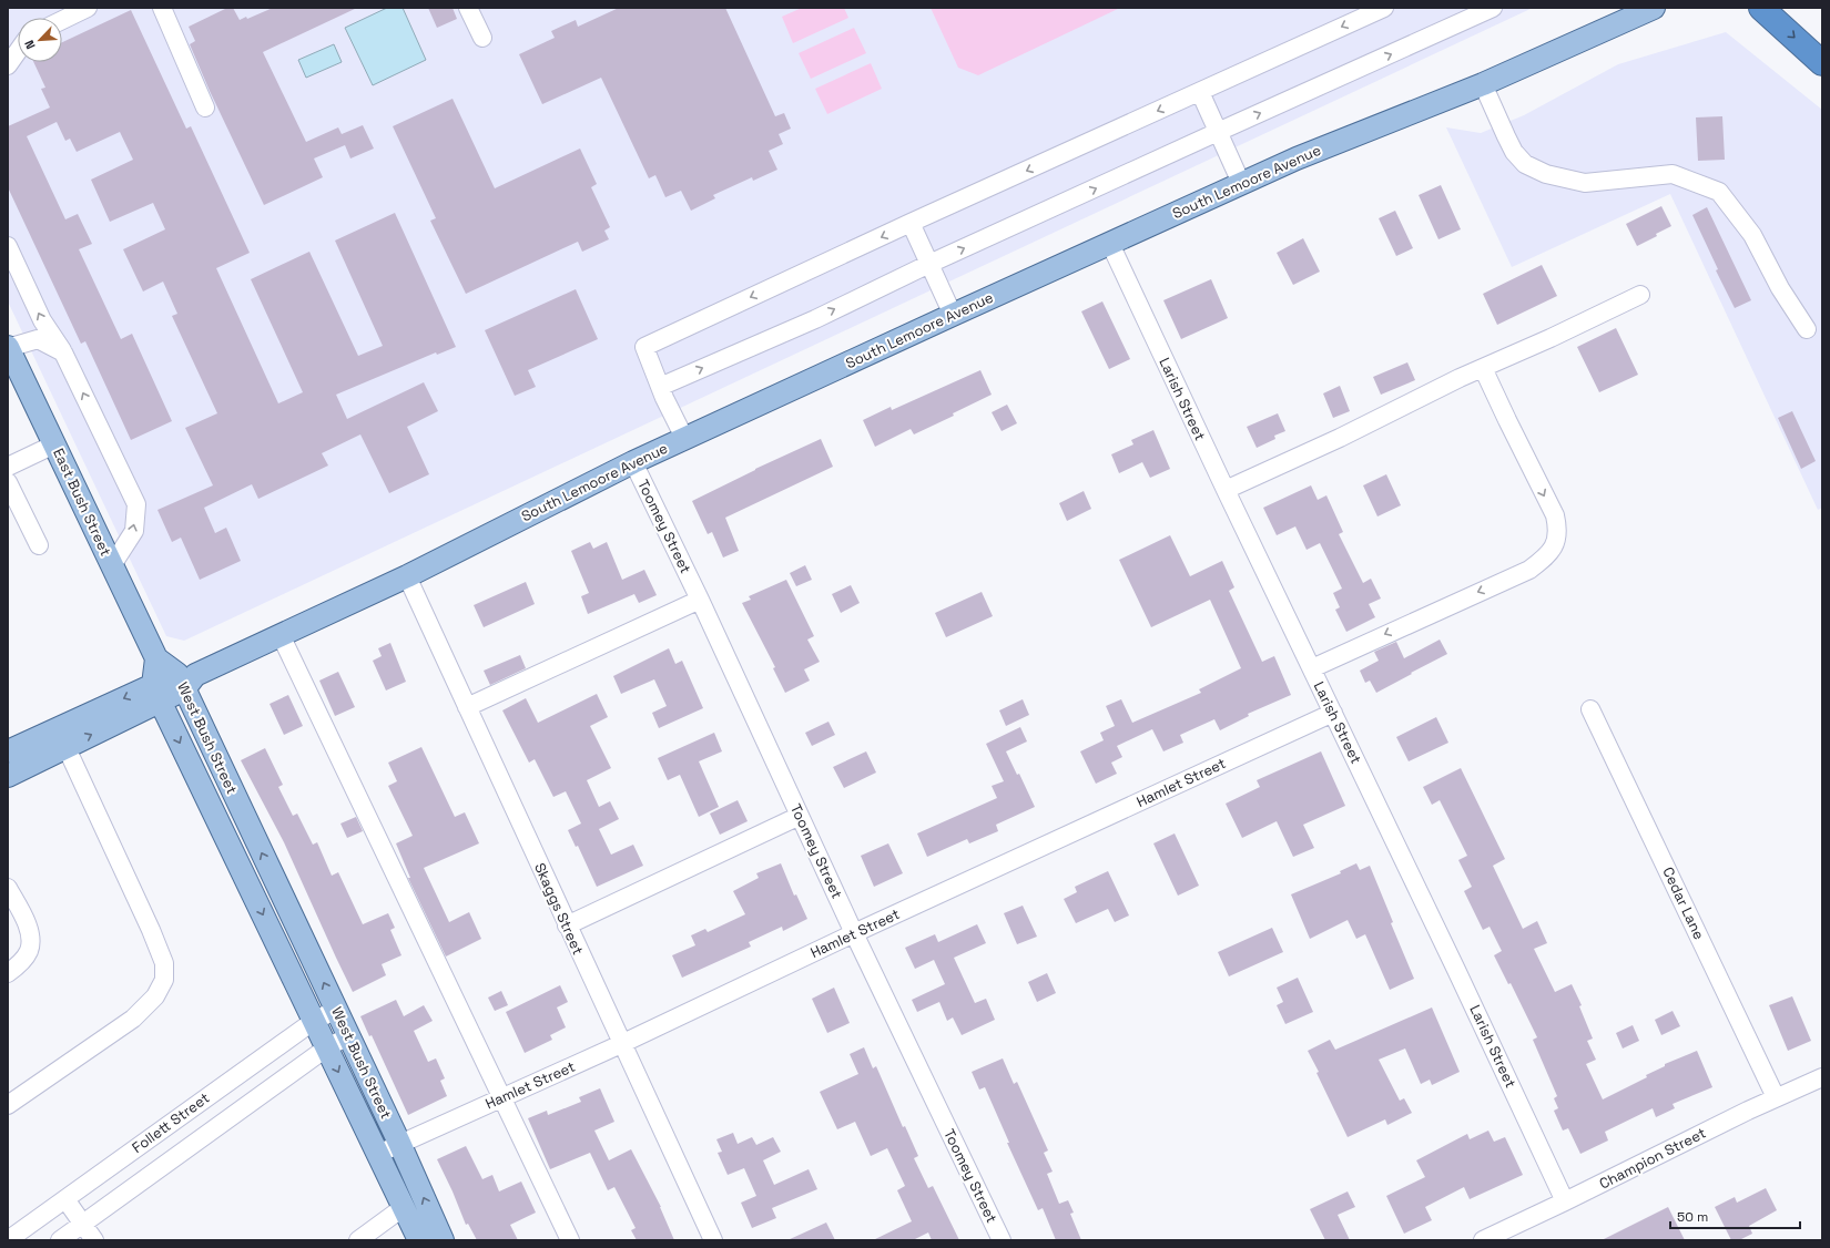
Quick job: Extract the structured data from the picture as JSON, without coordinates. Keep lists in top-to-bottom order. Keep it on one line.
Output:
{"streets":{"main road":["South Lemoore Avenue","East Bush Street","West Bush Street"],"street":["Larish Street","Toomey Street","Hamlet Street","Cedar Lane","Skaggs Street","Follett Street","Champion Street"]},"crossings":[["South Lemoore Avenue","Larish Street"],["South Lemoore Avenue","Toomey Street"],["South Lemoore Avenue","West Bush Street"],["South Lemoore Avenue","Skaggs Street"],["Larish Street","Hamlet Street"],["Larish Street","Champion Street"],["East Bush Street","West Bush Street"],["Toomey Street","Hamlet Street"],["West Bush Street","Hamlet Street"],["West Bush Street","Follett Street"],["Hamlet Street","Skaggs Street"],["Cedar Lane","Champion Street"]],"scale_bar":"50 m","north":"bottom left"}
